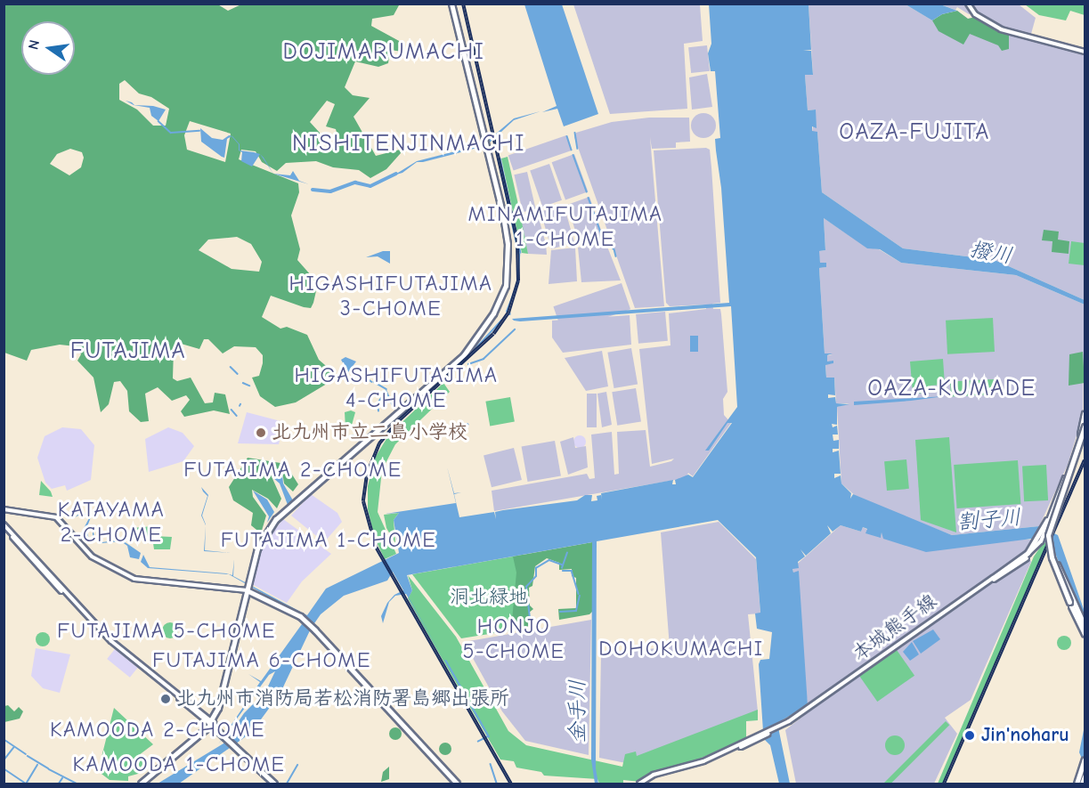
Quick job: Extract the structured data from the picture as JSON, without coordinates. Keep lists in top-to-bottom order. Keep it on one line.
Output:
{"streets":{"main road":["本城熊手線"]},"districts":["DOJIMARUMACHI","OAZA-FUJITA","NISHITENJINMACHI","MINAMIFUTAJIMA 1-CHOME","HIGASHIFUTAJIMA 3-CHOME","FUTAJIMA","HIGASHIFUTAJIMA 4-CHOME","OAZA-KUMADE","FUTAJIMA 2-CHOME","KATAYAMA 2-CHOME","FUTAJIMA 1-CHOME","HONJO 5-CHOME","FUTAJIMA 5-CHOME","DOHOKUMACHI","FUTAJIMA 6-CHOME","KAMOODA 2-CHOME","KAMOODA 1-CHOME"],"water":["撥川","割子川","金手川"],"parks":["洞北緑地"],"places":["北九州市立二島小学校","北九州市消防局若松消防署島郷出張所","Jin'noharu"],"north":"left"}
